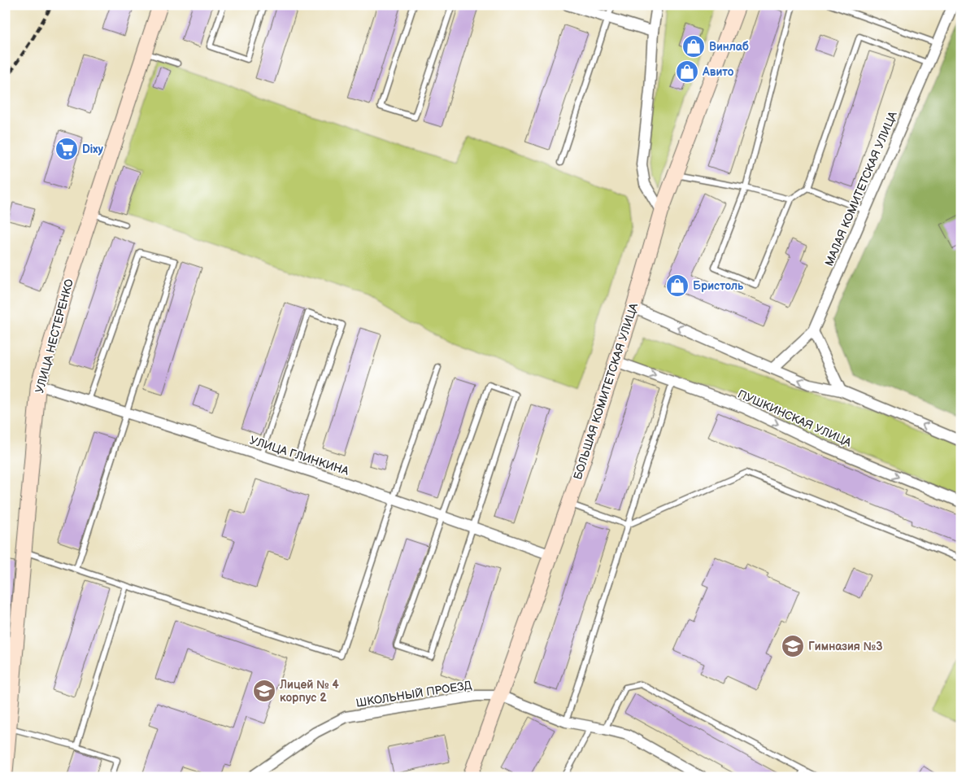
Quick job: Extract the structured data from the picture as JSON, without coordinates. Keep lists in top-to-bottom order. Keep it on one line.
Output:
{"streets":{"street":["МАЛАЯ КОМИТЕТСКАЯ УЛИЦА","УЛИЦА НЕСТЕРЕНКО","БОЛЬШАЯ КОМИТЕТСКАЯ УЛИЦА","ПУШКИНСКАЯ УЛИЦА","УЛИЦА ГЛИНКИНА","ШКОЛЬНЫЙ ПРОЕЗД"]},"crossings":[["УЛИЦА НЕСТЕРЕНКО","УЛИЦА ГЛИНКИНА"],["БОЛЬШАЯ КОМИТЕТСКАЯ УЛИЦА","ПУШКИНСКАЯ УЛИЦА"],["БОЛЬШАЯ КОМИТЕТСКАЯ УЛИЦА","УЛИЦА ГЛИНКИНА"],["БОЛЬШАЯ КОМИТЕТСКАЯ УЛИЦА","ШКОЛЬНЫЙ ПРОЕЗД"]],"places":{"shop":["Винлаб","Авито","Бристоль"],"supermarket":["Dixy"],"school or university":["Гимназия №3","Лицей № 4 корпус 2"]}}
